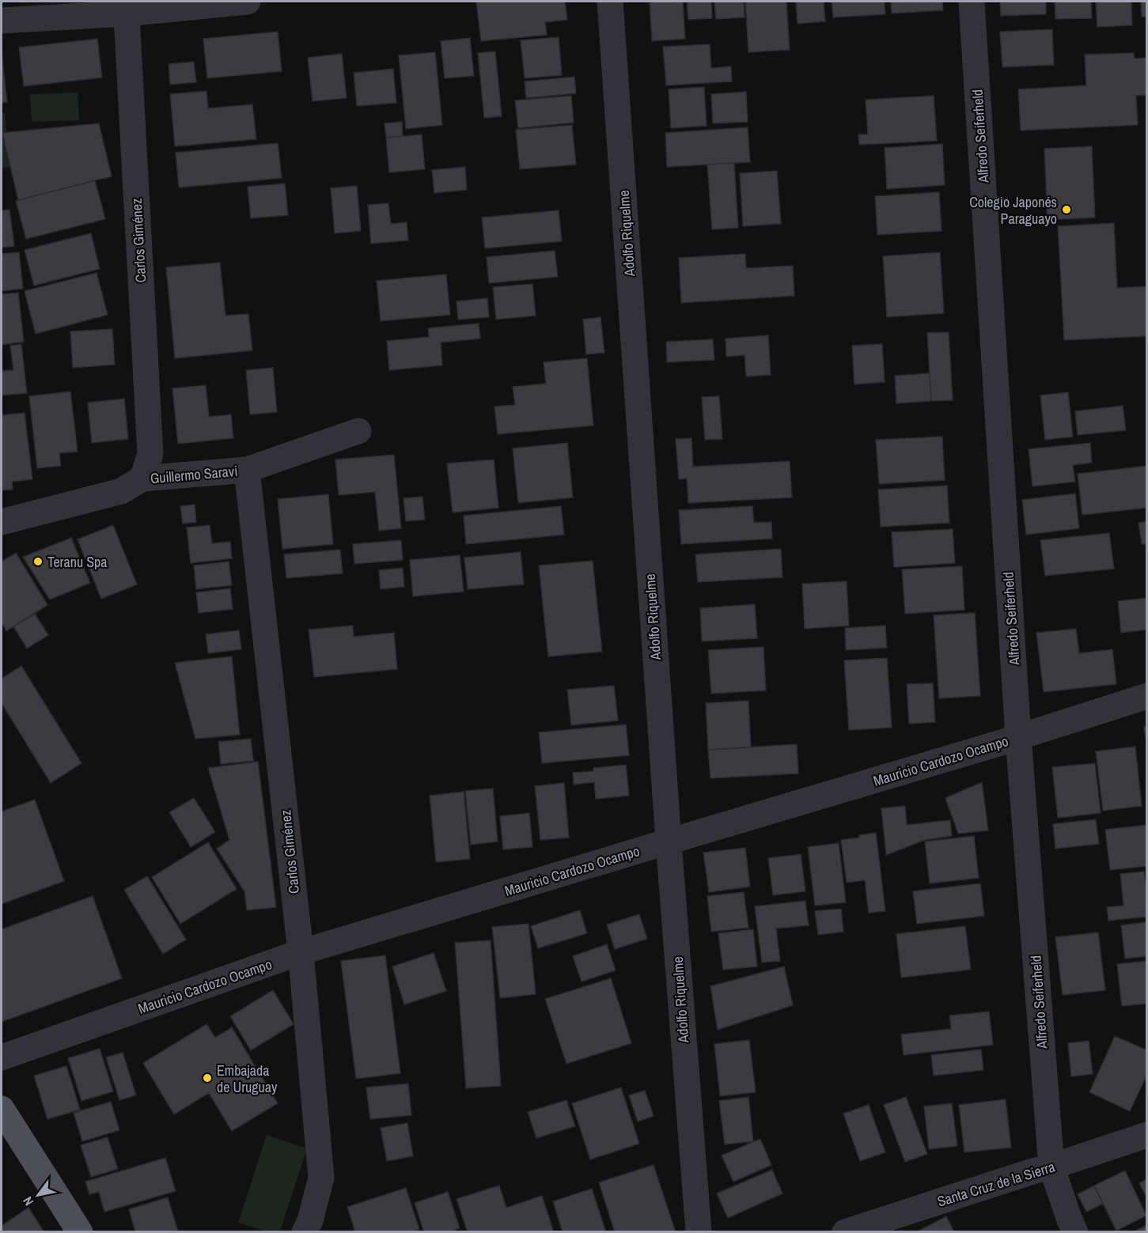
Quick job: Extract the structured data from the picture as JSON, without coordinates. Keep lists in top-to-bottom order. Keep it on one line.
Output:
{"streets":{"street":["Alfredo Seiferheld","Adolfo Riquelme","Carlos Giménez","Guillermo Saravi","Mauricio Cardozo Ocampo","Santa Cruz de la Sierra"]},"crossings":[["Alfredo Seiferheld","Mauricio Cardozo Ocampo"],["Alfredo Seiferheld","Santa Cruz de la Sierra"],["Adolfo Riquelme","Mauricio Cardozo Ocampo"],["Carlos Giménez","Guillermo Saravi"],["Carlos Giménez","Mauricio Cardozo Ocampo"]],"places":["Colegio Japonés Paraguayo","Teranu Spa","Embajada de Uruguay"],"north":"bottom left"}
